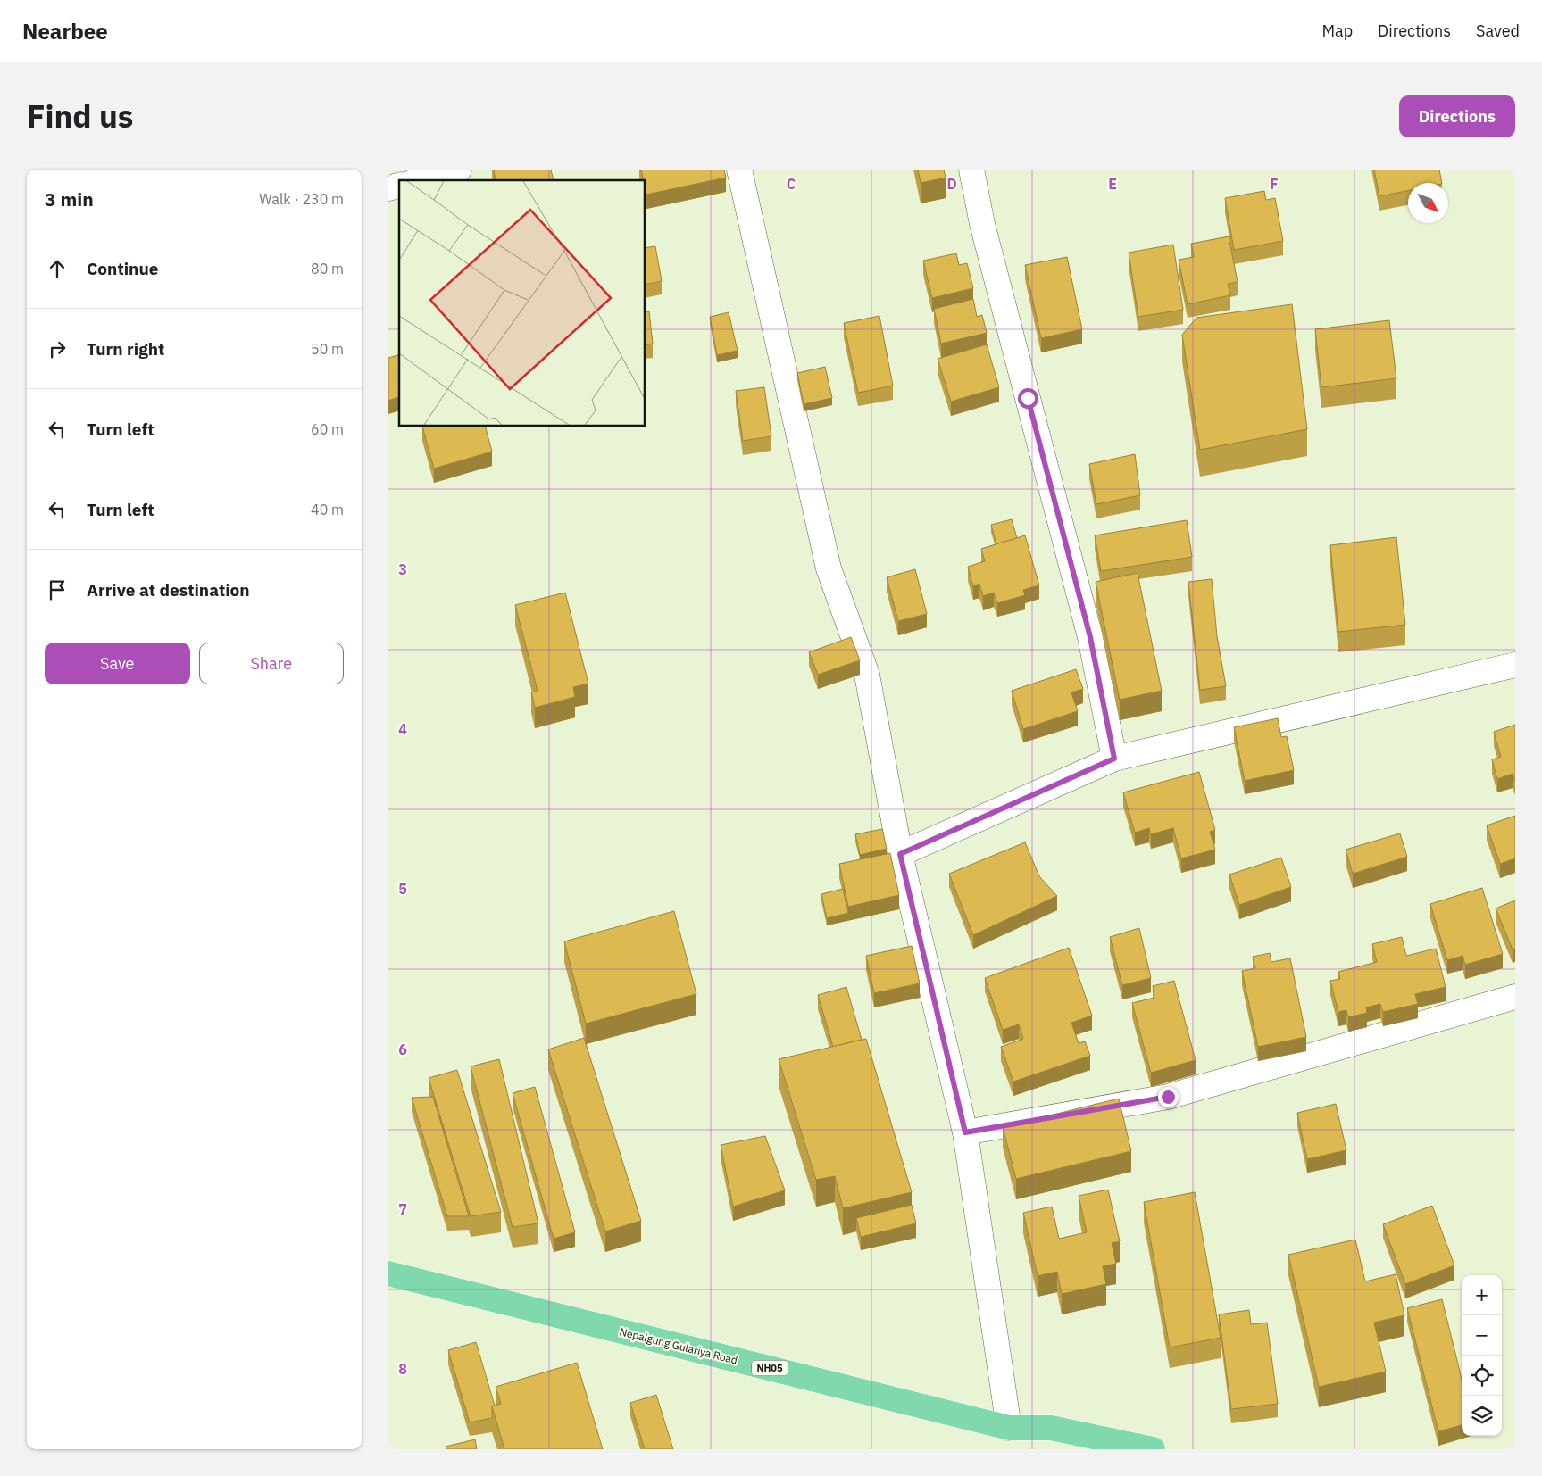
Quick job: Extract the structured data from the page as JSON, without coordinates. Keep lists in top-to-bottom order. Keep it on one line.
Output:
{"streets":{"main road":["Nepalgung Gulariya Road","NH05"]},"north":"bottom right","page":{"header":"Nearbee","nav":["Map","Directions","Saved"],"title":"Find us","buttons":["Directions",["Save","Share"]],"heading":["3 min","Walk · 230 m"],"list":[["Continue","80 m"],["Turn right","50 m"],["Turn left","60 m"],["Turn left","40 m"],"Arrive at destination"],"map_buttons":["+","−"]},"grid":{"columns":["C","D","E","F"],"rows":["3","4","5","6","7","8"]}}
